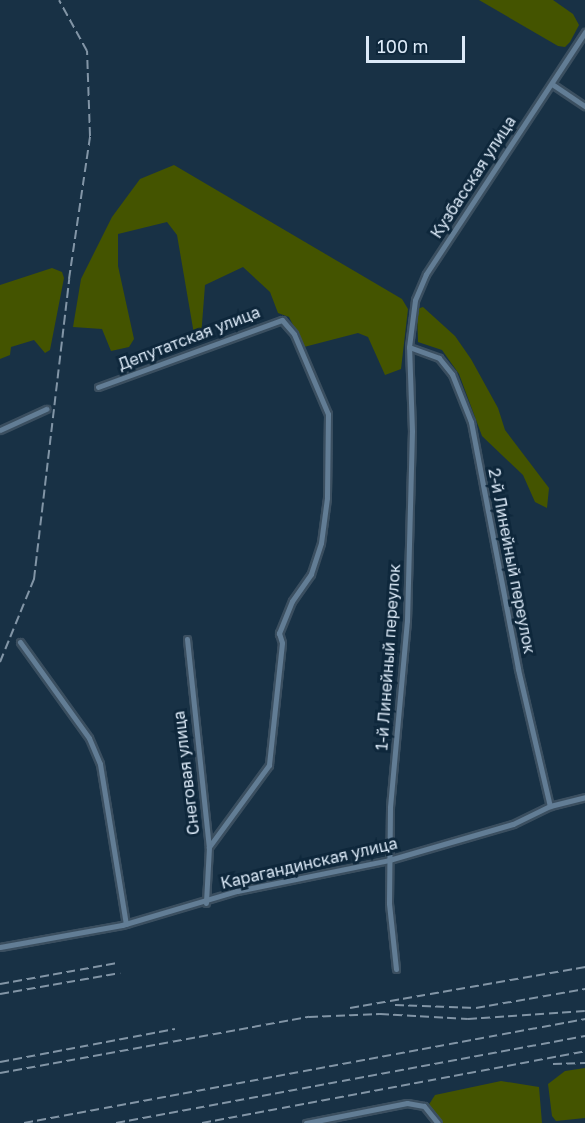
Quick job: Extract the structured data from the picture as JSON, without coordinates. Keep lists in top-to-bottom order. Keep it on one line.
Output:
{"streets":{"street":["Кузбасская улица","Депутатская улица","2-й Линейный переулок","1-й Линейный переулок","Снеговая улица","Карагандинская улица"]},"crossings":[["Кузбасская улица","2-й Линейный переулок"],["Кузбасская улица","1-й Линейный переулок"],["Депутатская улица","Снеговая улица"],["2-й Линейный переулок","1-й Линейный переулок"],["2-й Линейный переулок","Карагандинская улица"],["1-й Линейный переулок","Карагандинская улица"],["Снеговая улица","Карагандинская улица"]],"scale_bar":"100 m"}
